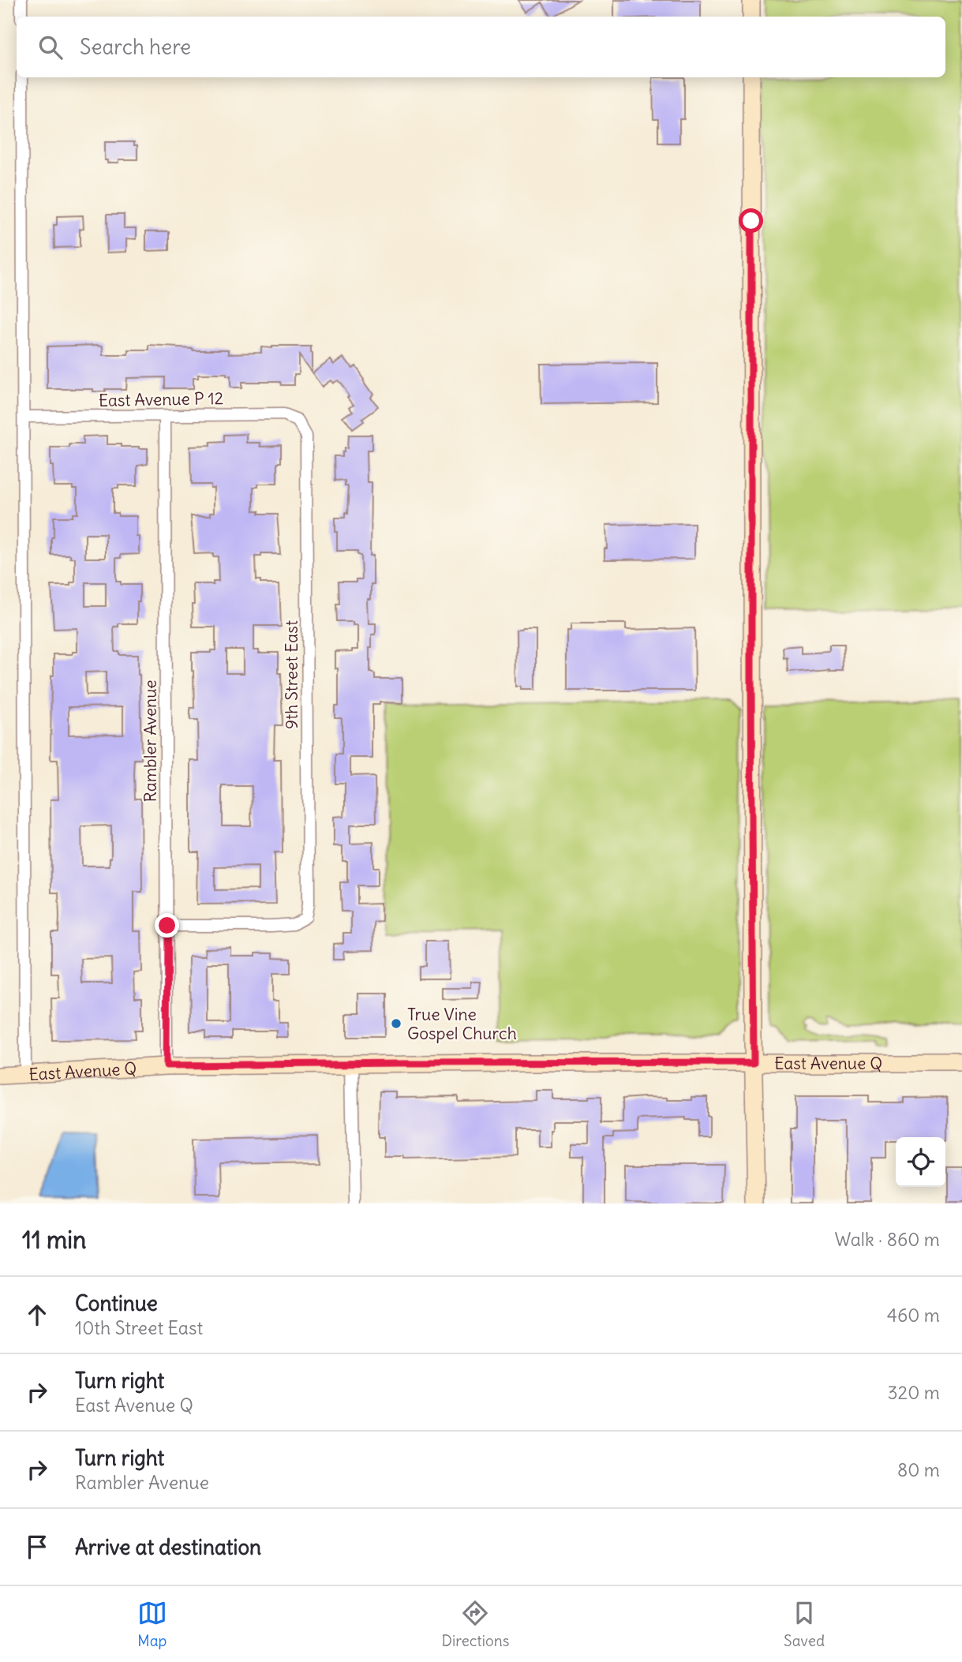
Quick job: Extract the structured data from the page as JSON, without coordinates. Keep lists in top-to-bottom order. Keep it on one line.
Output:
{"streets":{"main road":["East Avenue Q"],"street":["East Avenue P 12","9th Street East","Rambler Avenue"]},"crossings":[["East Avenue P 12","9th Street East"],["East Avenue P 12","Rambler Avenue"],["9th Street East","Rambler Avenue"],["Rambler Avenue","East Avenue Q"]],"places":["True Vine Gospel Church"],"page":{"search":"Search here","heading":["11 min","Walk · 860 m"],"list":[["Continue","10th Street East","460 m"],["Turn right","East Avenue Q","320 m"],["Turn right","Rambler Avenue","80 m"],"Arrive at destination"],"nav":["Map","Directions","Saved"]}}
